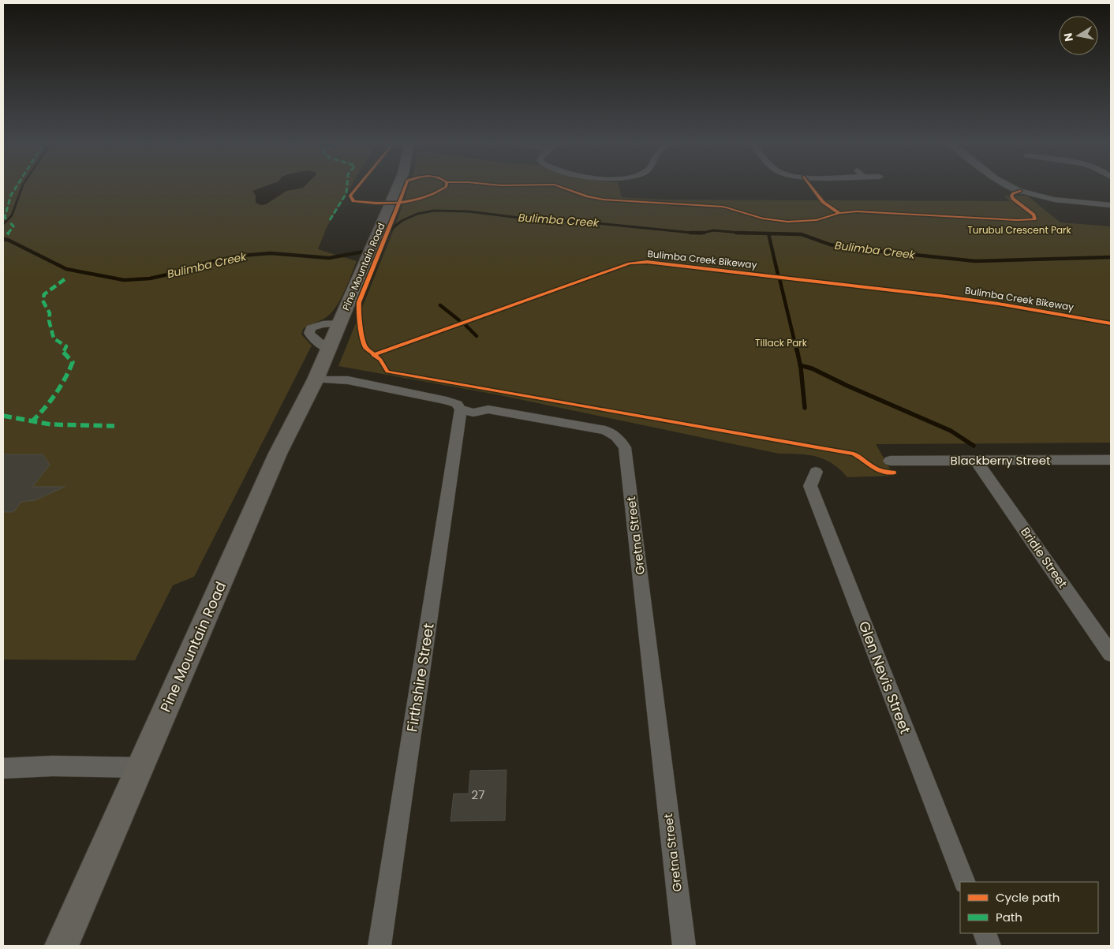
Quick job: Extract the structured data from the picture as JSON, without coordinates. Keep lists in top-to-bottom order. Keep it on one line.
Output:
{"streets":{"main road":["Pine Mountain Road"],"street":["Blackberry Street","Gretna Street","Bridle Street","Firthshire Street","Glen Nevis Street"],"cycle path":["Bulimba Creek Bikeway"]},"crossings":[["Pine Mountain Road","Gretna Street"],["Blackberry Street","Bridle Street"],["Gretna Street","Firthshire Street"]],"water":["Bulimba Creek"],"parks":["Turubul Crescent Park","Tillack Park"],"house_numbers":["27"],"legend":["Cycle path","Path"],"north":"left"}
